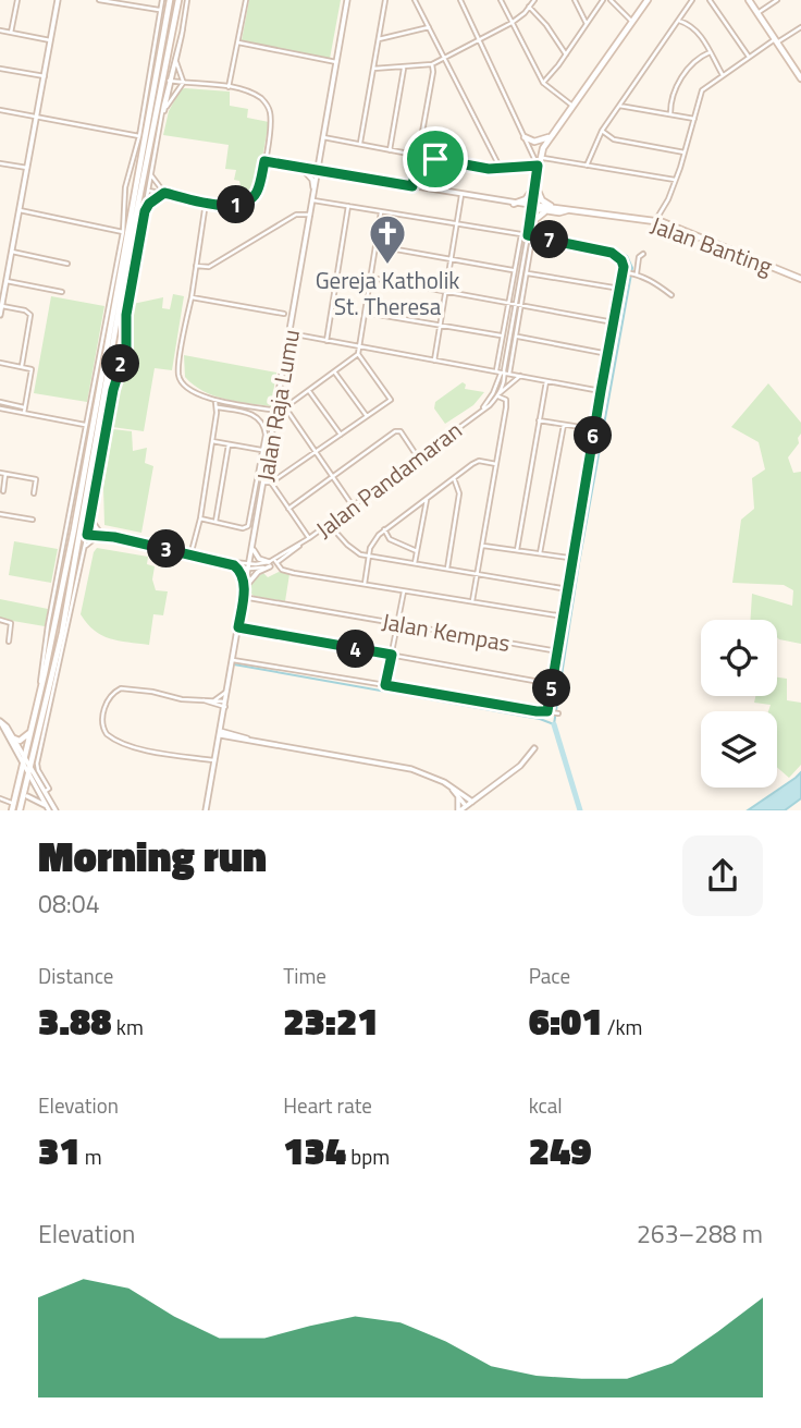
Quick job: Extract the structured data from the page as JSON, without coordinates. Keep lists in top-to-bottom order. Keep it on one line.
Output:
{"streets":{"main road":["Jalan Banting"],"street":["Jalan Raja Lumu","Jalan Pandamaran","Jalan Kempas"]},"crossings":[["Jalan Raja Lumu","Jalan Kempas"]],"places":{"church":["Gereja Katholik St. Theresa"]},"page":{"pins":["1","7","2","6","3","4","5"],"heading":["Morning run","08:04"],"stats":[["Distance","3.88 km"],["Time","23:21"],["Pace","6:01 /km"],["Elevation","31 m"],["Heart rate","134 bpm"],["kcal","249"]],"chart":["Elevation","263–288 m"]}}
